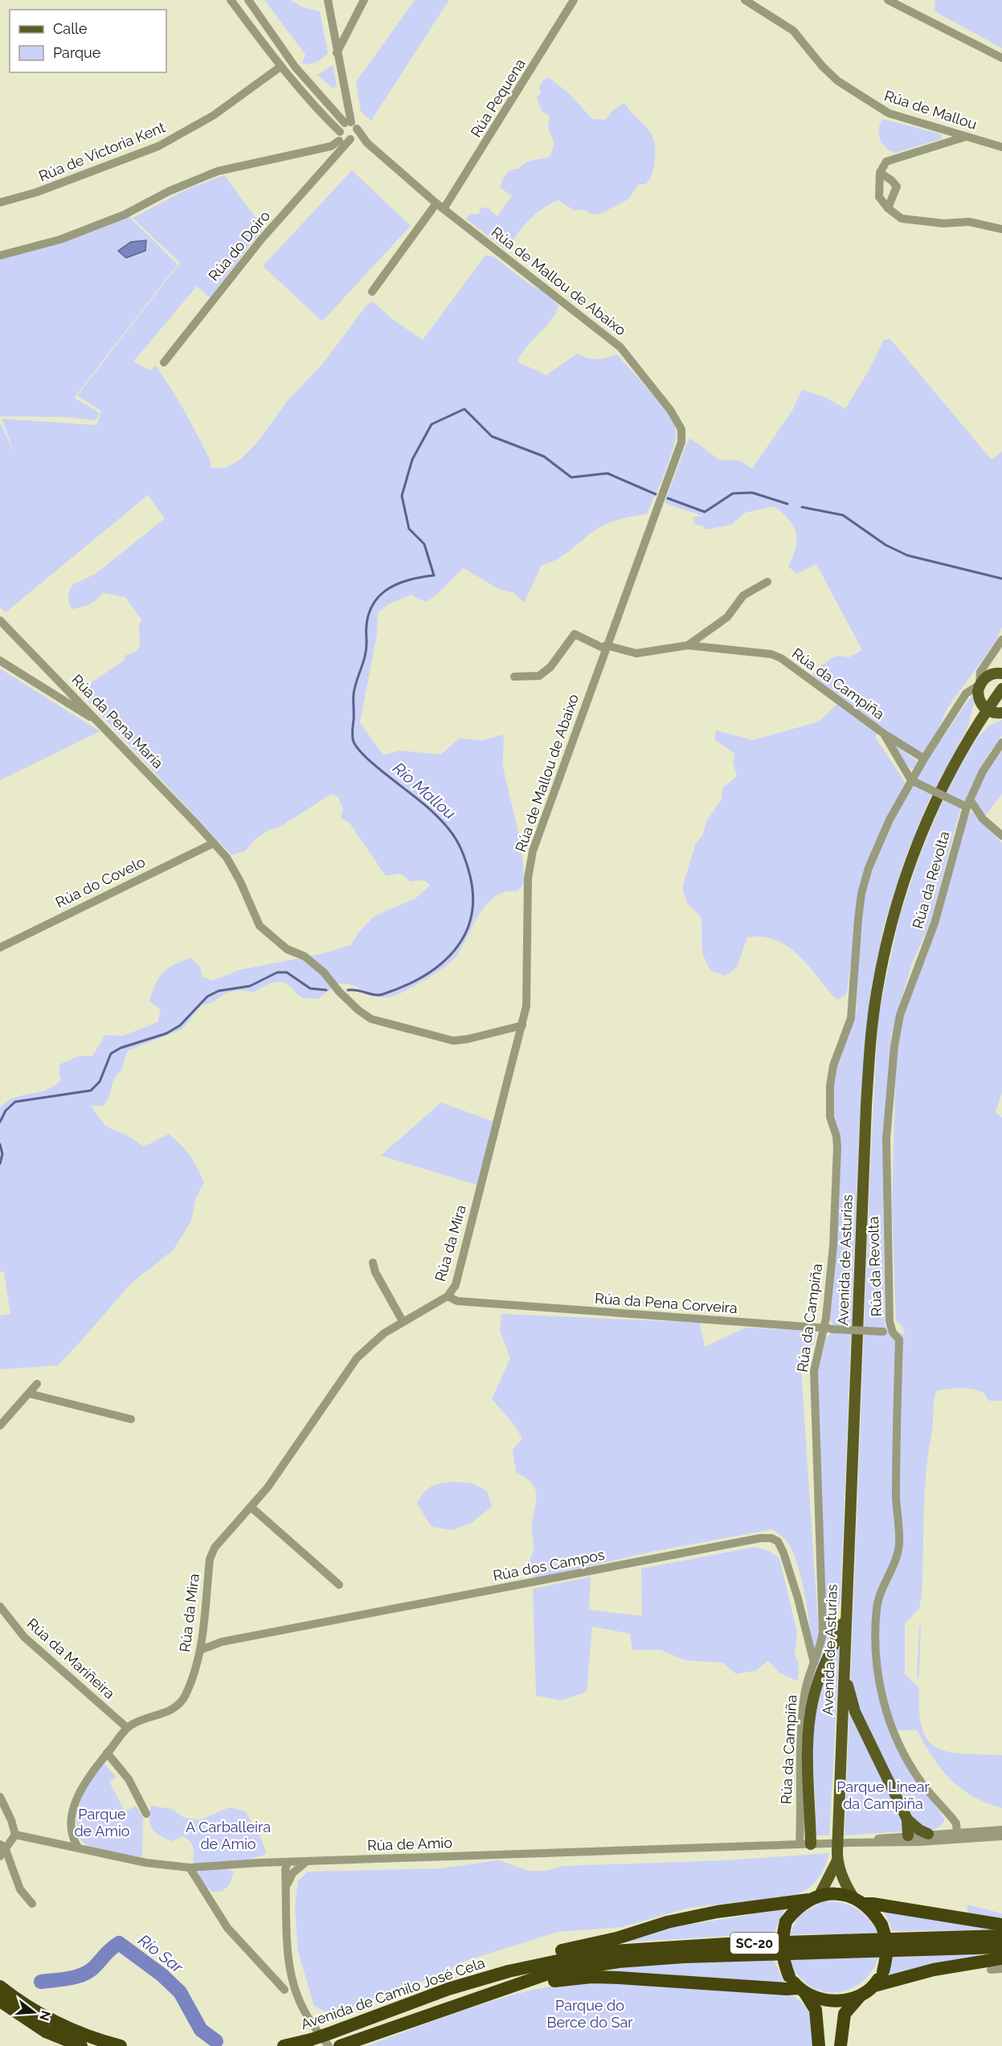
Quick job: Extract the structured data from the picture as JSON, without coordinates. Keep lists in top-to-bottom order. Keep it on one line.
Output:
{"streets":{"highway":["SC-20","Avenida de Camilo José Cela"],"main road":["Avenida de Asturias"],"street":["Rúa Pequena","Rúa de Mallou","Rúa de Victoria Kent","Rúa do Doiro","Rúa de Mallou de Abaixo","Rúa da Campiña","Rúa da Pena María","Rúa da Revolta","Rúa do Covelo","Rúa da Mira","Rúa da Pena Corveira","Rúa dos Campos","Rúa da Mariñeira","Rúa de Amio"]},"crossings":[["Rúa Pequena","Rúa de Mallou de Abaixo"],["Rúa de Mallou de Abaixo","Rúa da Campiña"],["Rúa de Mallou de Abaixo","Rúa da Pena María"],["Rúa de Mallou de Abaixo","Rúa da Mira"],["Rúa da Campiña","Rúa da Pena Corveira"],["Rúa da Campiña","Rúa dos Campos"],["Rúa da Campiña","Rúa de Amio"],["Rúa da Pena María","Rúa do Covelo"],["Rúa da Pena María","Rúa da Mira"],["Rúa da Revolta","Rúa da Pena Corveira"],["Rúa da Revolta","Rúa de Amio"],["Rúa da Mira","Rúa da Pena Corveira"],["Rúa da Mira","Rúa dos Campos"],["Rúa da Mira","Rúa da Mariñeira"]],"water":["Río Mallou","Río Sar"],"parks":["Parque Linear da Campiña","Parque de Amio","A Carballeira de Amio","Parque do Berce do Sar"],"legend":["Calle","Parque"],"north":"right"}
